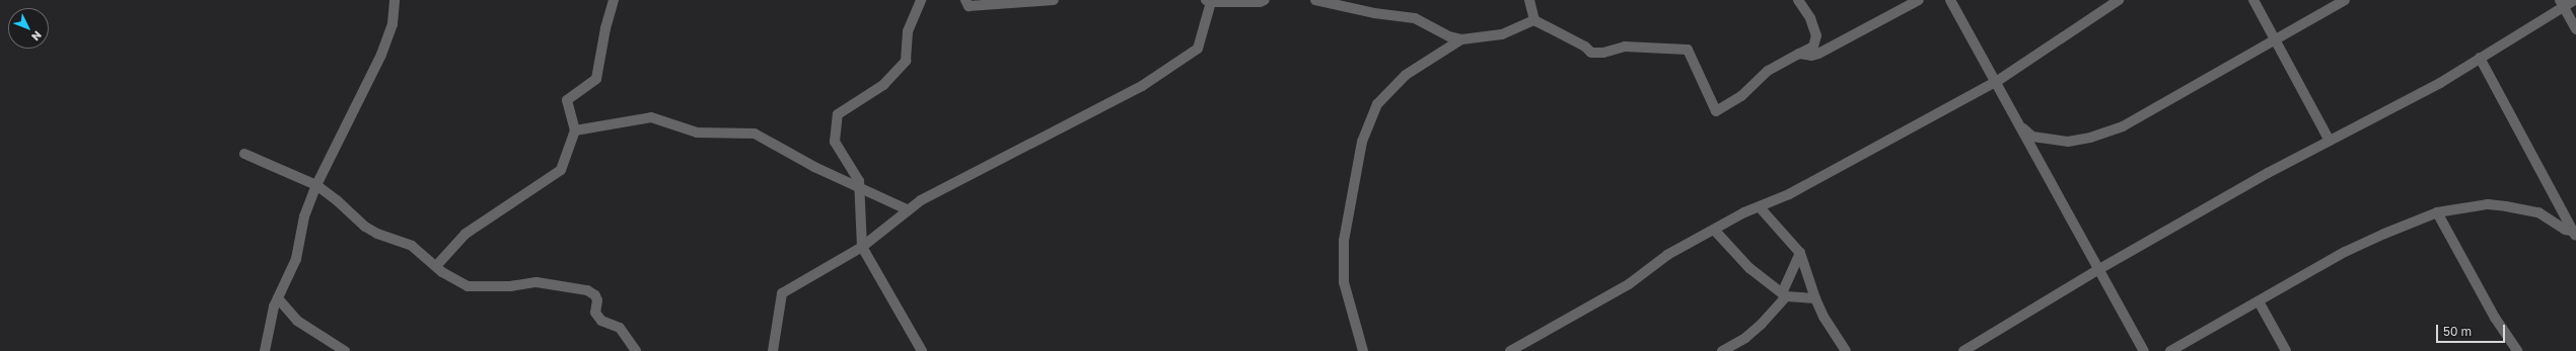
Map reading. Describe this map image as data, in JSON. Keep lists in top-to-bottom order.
{
  "scale_bar": "50 m",
  "north": "bottom right"
}
